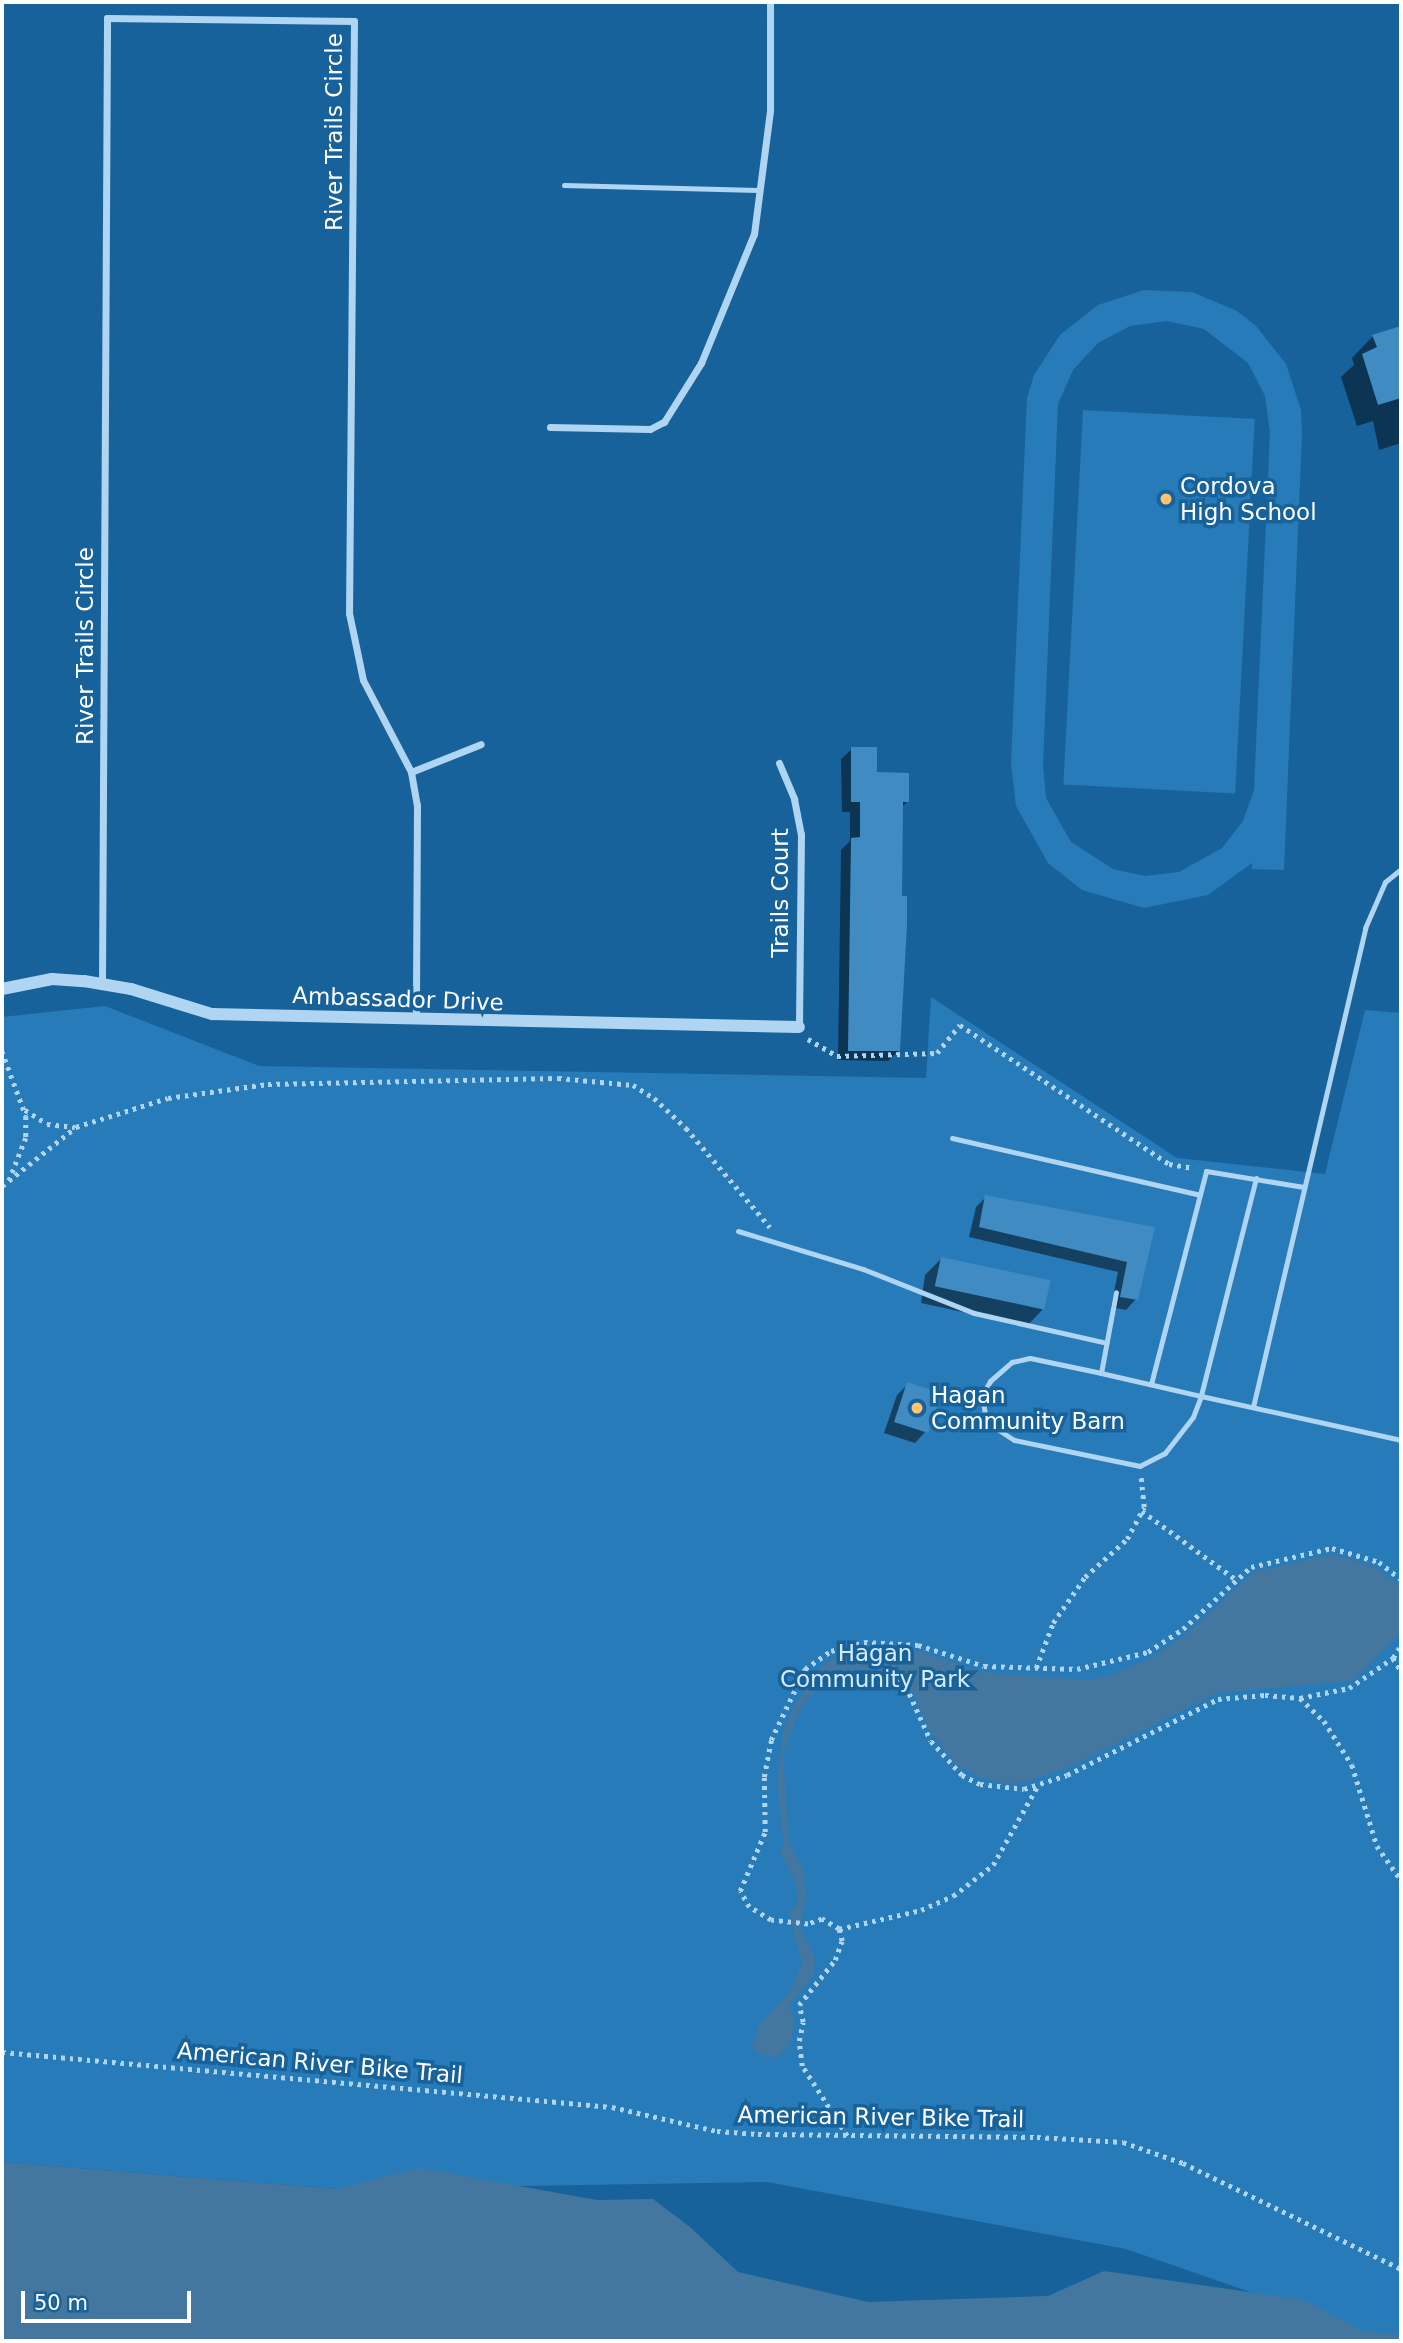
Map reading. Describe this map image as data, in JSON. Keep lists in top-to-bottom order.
{
  "streets": {
    "street": ["River Trails Circle", "Trails Court", "Ambassador Drive"],
    "path": ["American River Bike Trail"]
  },
  "crossings": [
    ["River Trails Circle", "Ambassador Drive"],
    ["Trails Court", "Ambassador Drive"]
  ],
  "parks": ["Hagan Community Park"],
  "places": ["Cordova High School", "Hagan Community Barn"],
  "scale_bar": "50 m"
}
